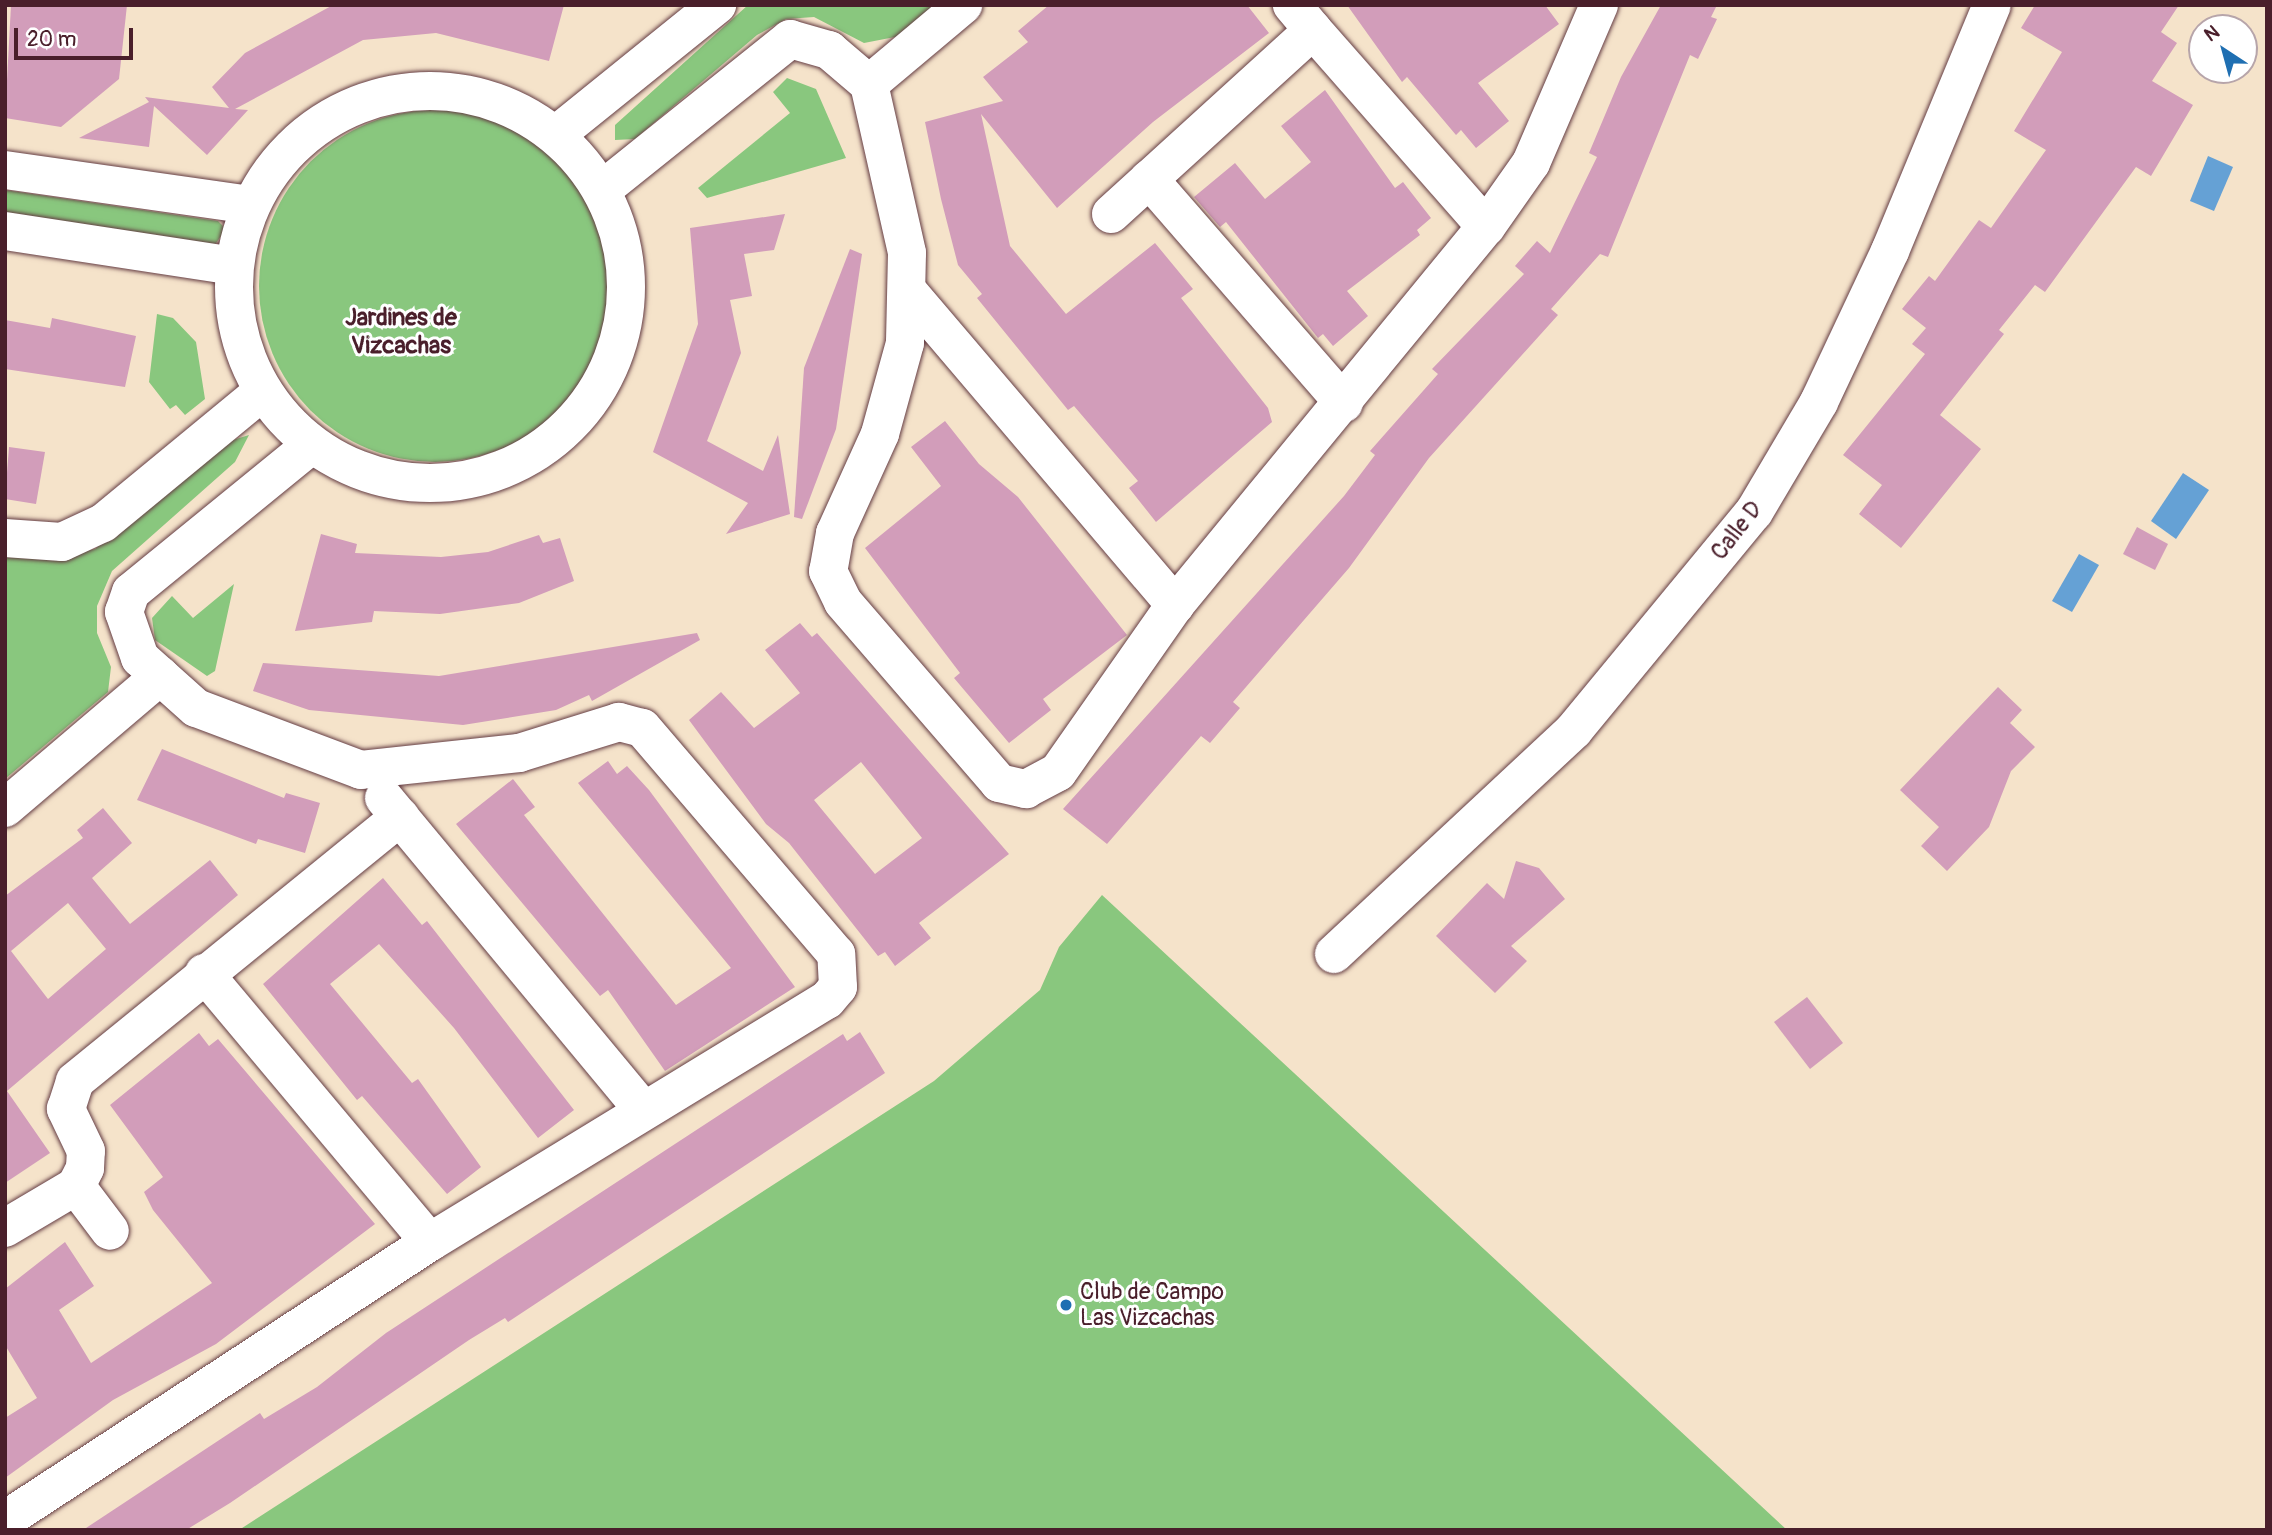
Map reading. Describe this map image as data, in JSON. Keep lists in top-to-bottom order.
{
  "streets": {
    "street": ["Calle D"]
  },
  "districts": ["Jardines de Vizcachas"],
  "places": ["Club de Campo Las Vizcachas"],
  "scale_bar": "20 m",
  "north": "top left"
}
